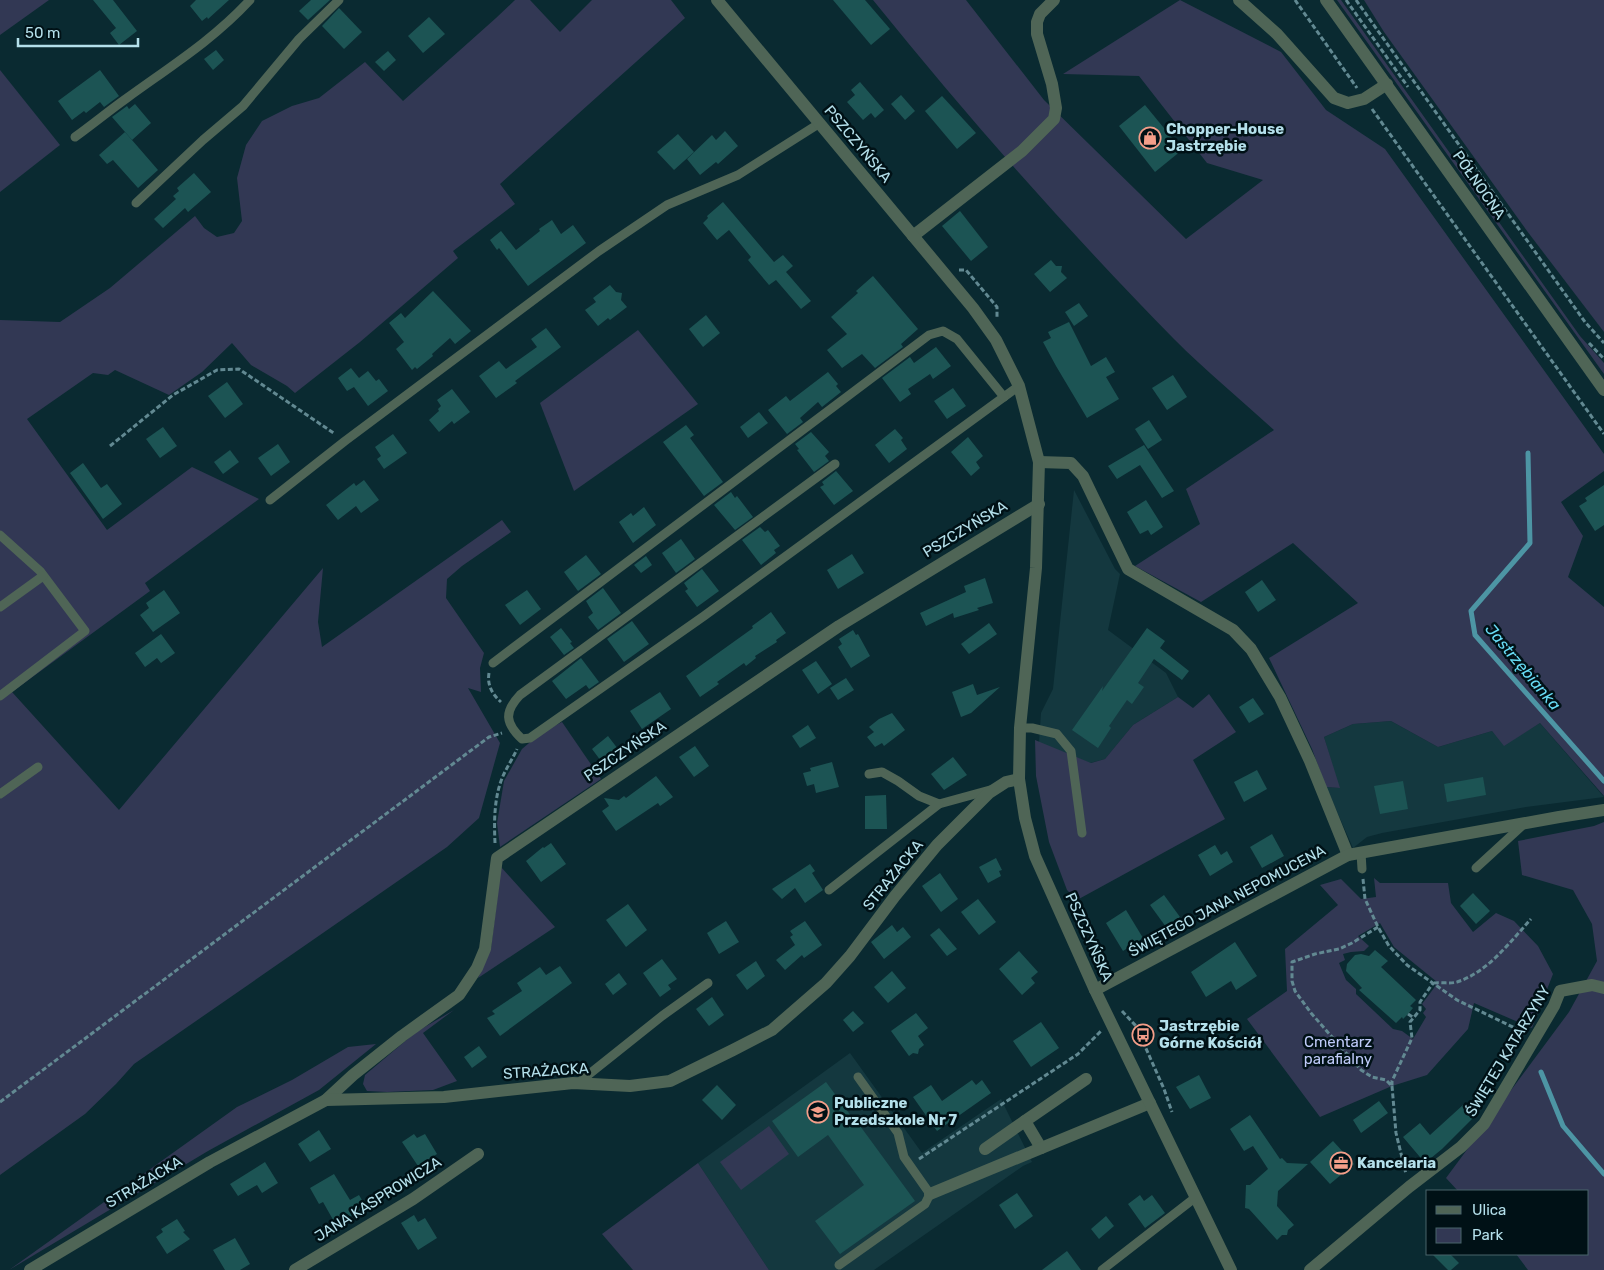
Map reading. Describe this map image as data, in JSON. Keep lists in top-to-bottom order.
{
  "streets": {
    "street": [
      "PSZCZYŃSKA",
      "PÓŁNOCNA",
      "STRAŻACKA",
      "ŚWIĘTEGO JANA NEPOMUCENA",
      "ŚWIĘTEJ KATARZYNY",
      "JANA KASPROWICZA"
    ]
  },
  "crossings": [
    ["PSZCZYŃSKA", "STRAŻACKA"],
    ["PSZCZYŃSKA", "ŚWIĘTEGO JANA NEPOMUCENA"]
  ],
  "water": ["Jastrzębianka"],
  "parks": ["Cmentarz parafialny"],
  "places": {
    "shop": ["Chopper-House Jastrzębie"],
    "bus stop": ["Jastrzębie Górne Kościół"],
    "school or university": ["Publiczne Przedszkole Nr 7"],
    "office": ["Kancelaria"]
  },
  "legend": ["Ulica", "Park"],
  "scale_bar": "50 m"
}
